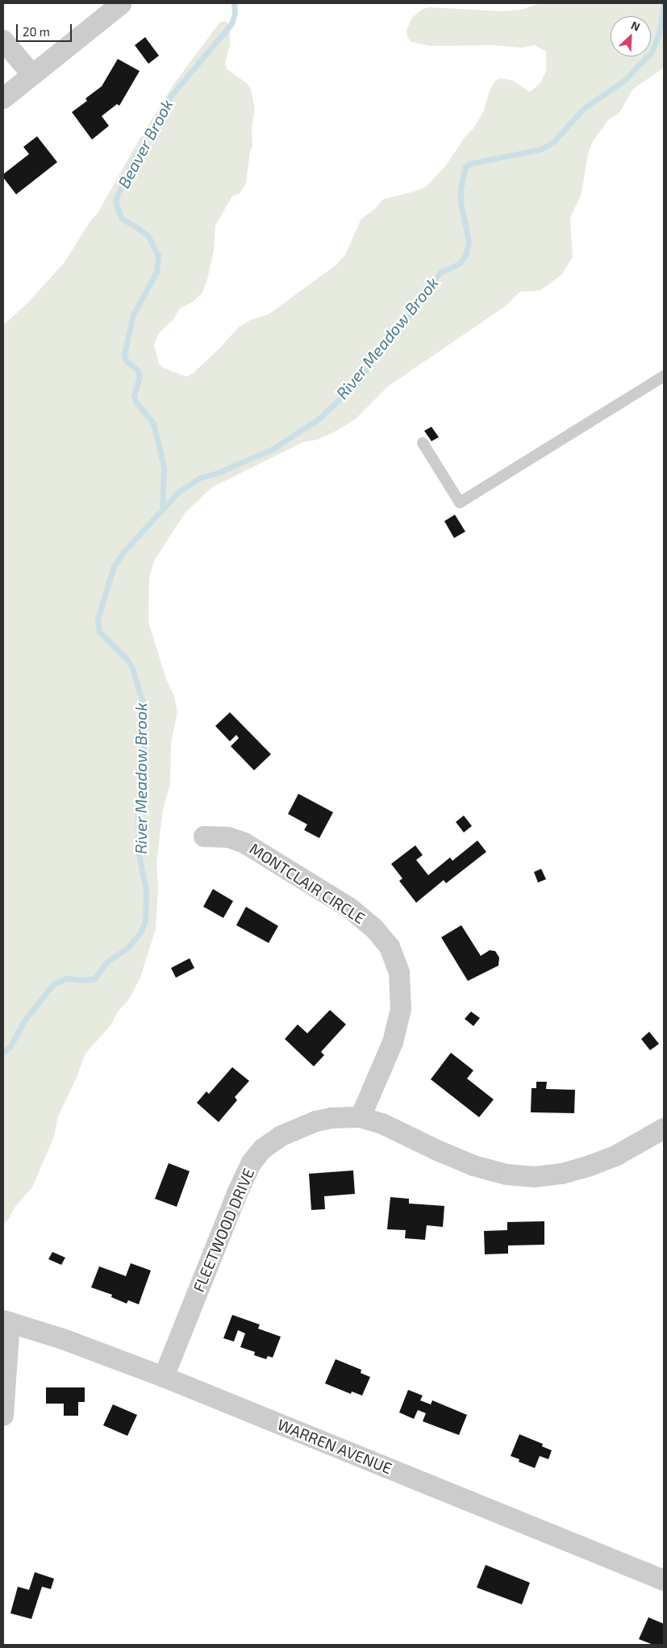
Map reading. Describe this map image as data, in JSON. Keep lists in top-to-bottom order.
{
  "streets": {
    "street": ["MONTCLAIR CIRCLE", "FLEETWOOD DRIVE", "WARREN AVENUE"]
  },
  "crossings": [
    ["MONTCLAIR CIRCLE", "FLEETWOOD DRIVE"],
    ["FLEETWOOD DRIVE", "WARREN AVENUE"]
  ],
  "water": ["Beaver Brook", "River Meadow Brook"],
  "scale_bar": "20 m",
  "north": "top right"
}
